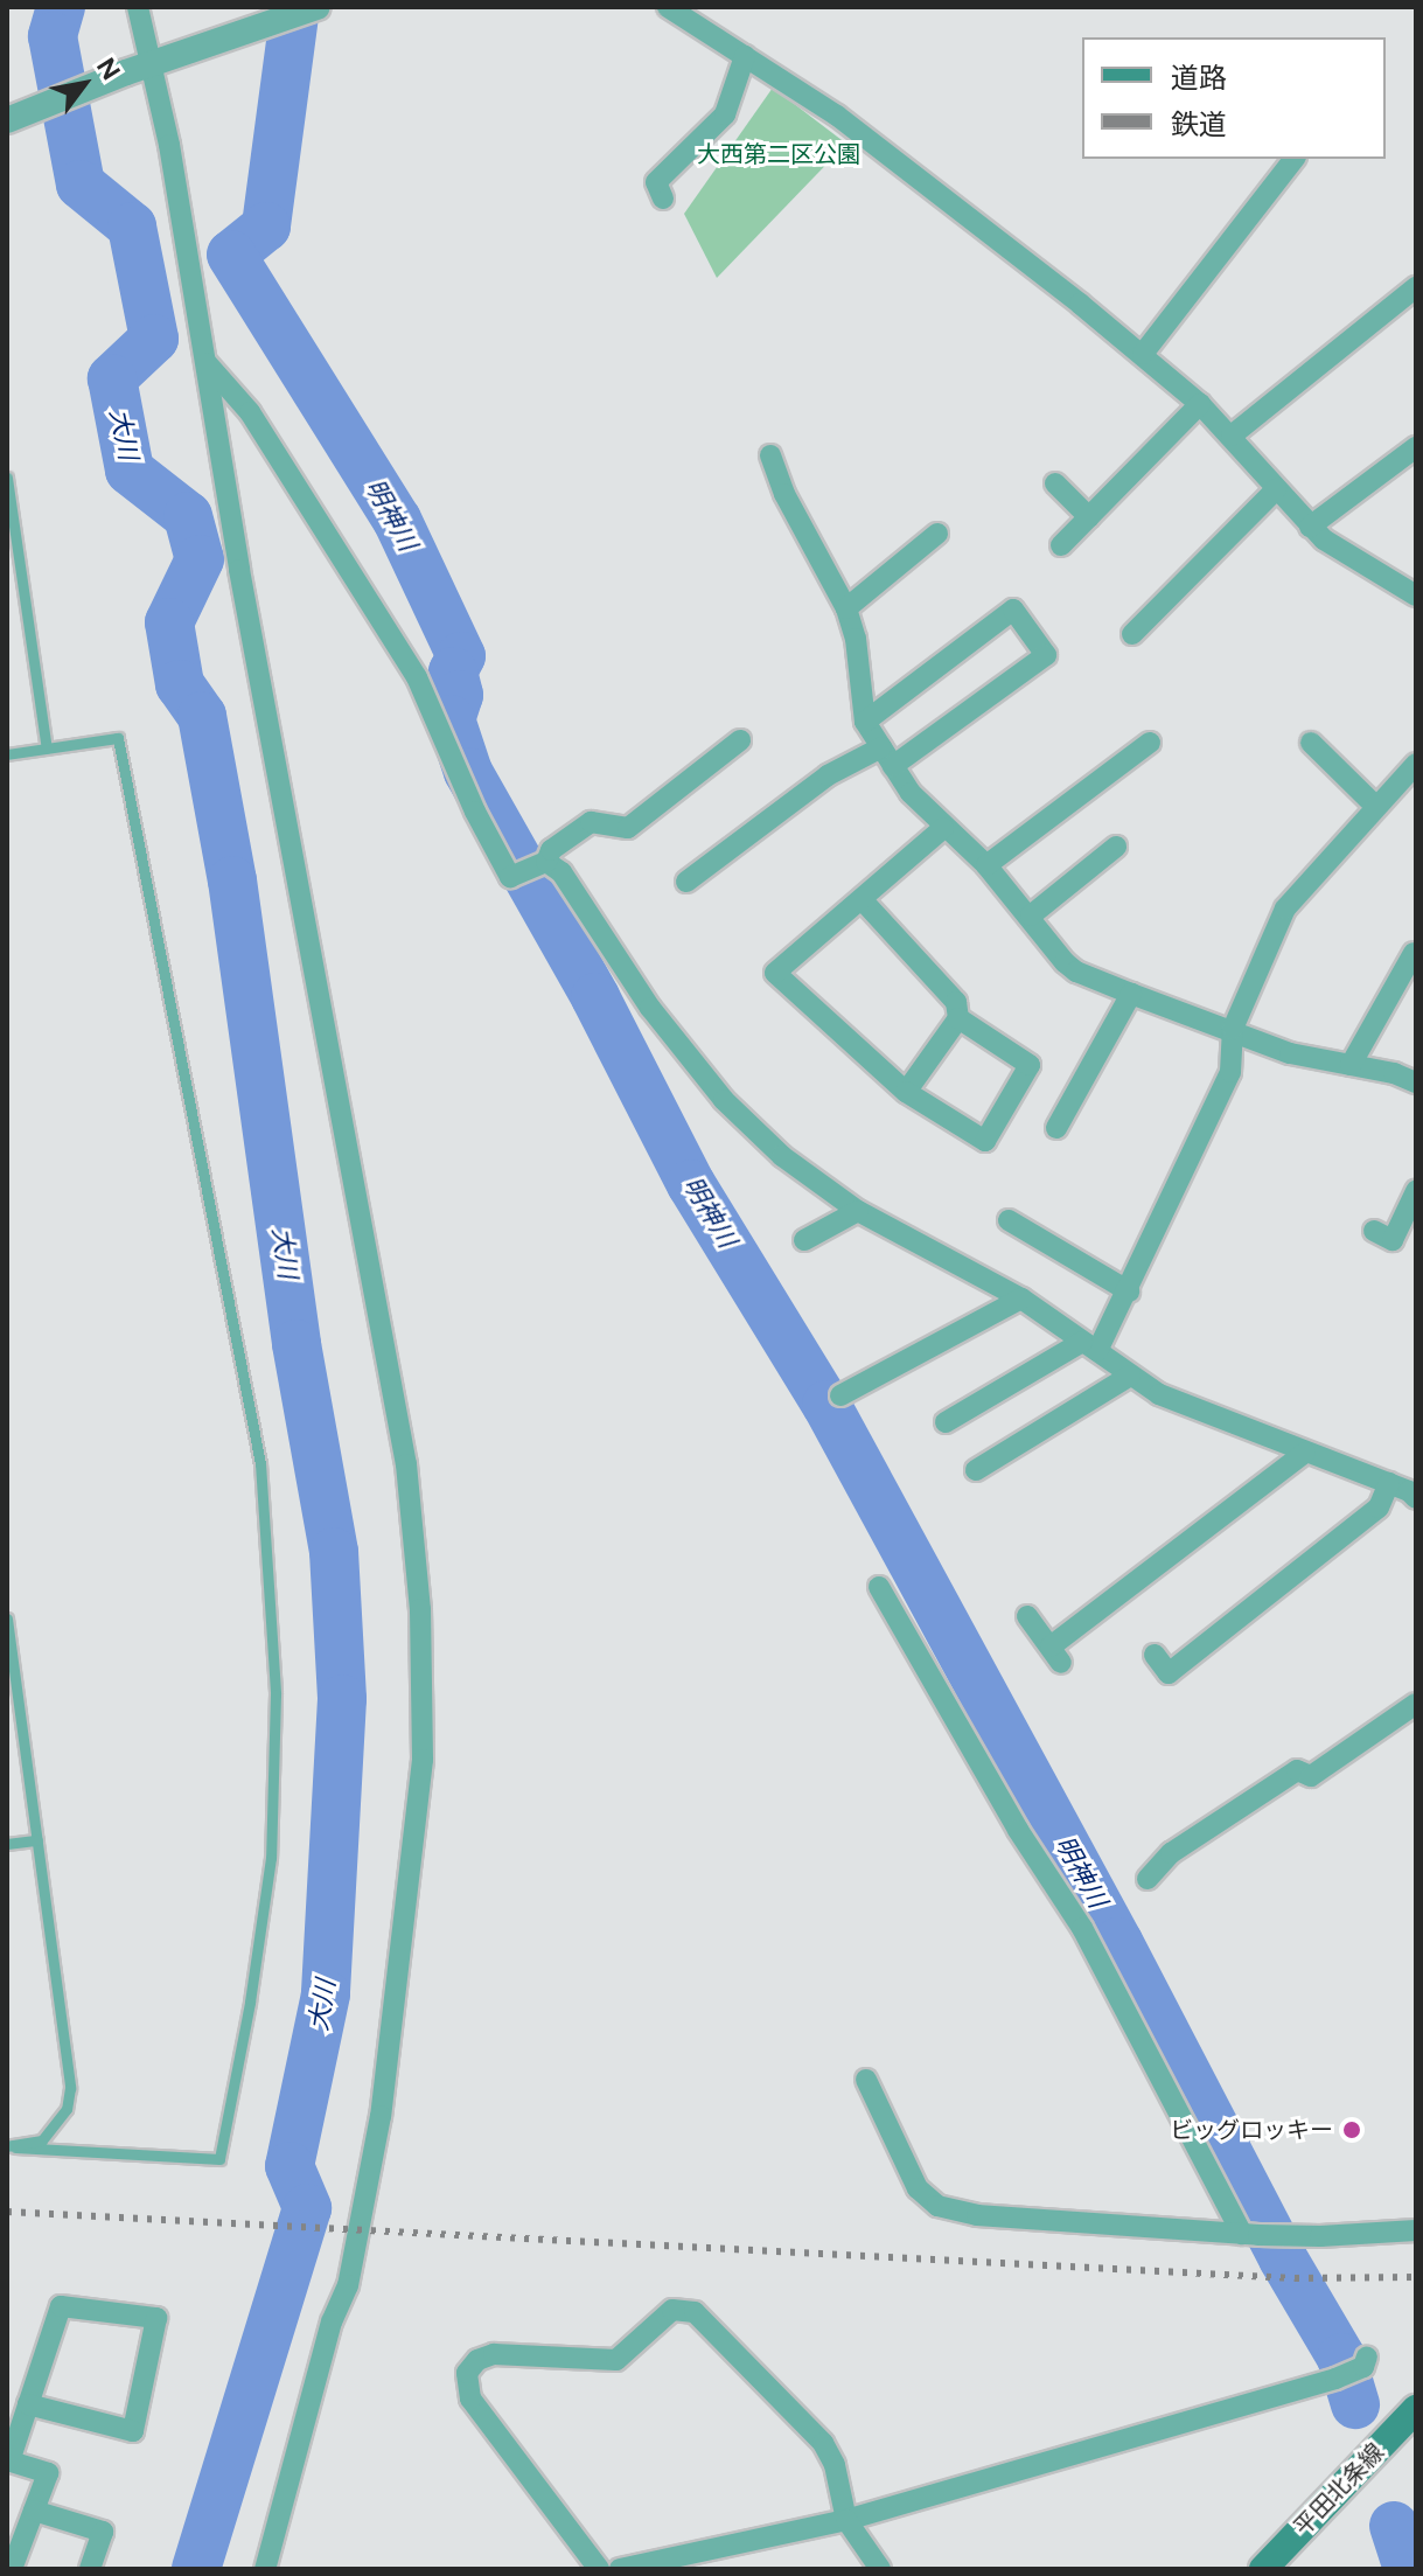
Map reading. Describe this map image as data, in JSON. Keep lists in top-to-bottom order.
{
  "streets": {
    "main road": ["平田北条線"]
  },
  "water": ["大川", "明神川"],
  "parks": ["大西第二区公園"],
  "places": ["ビッグロッキー"],
  "legend": ["道路", "鉄道"],
  "north": "top right"
}
